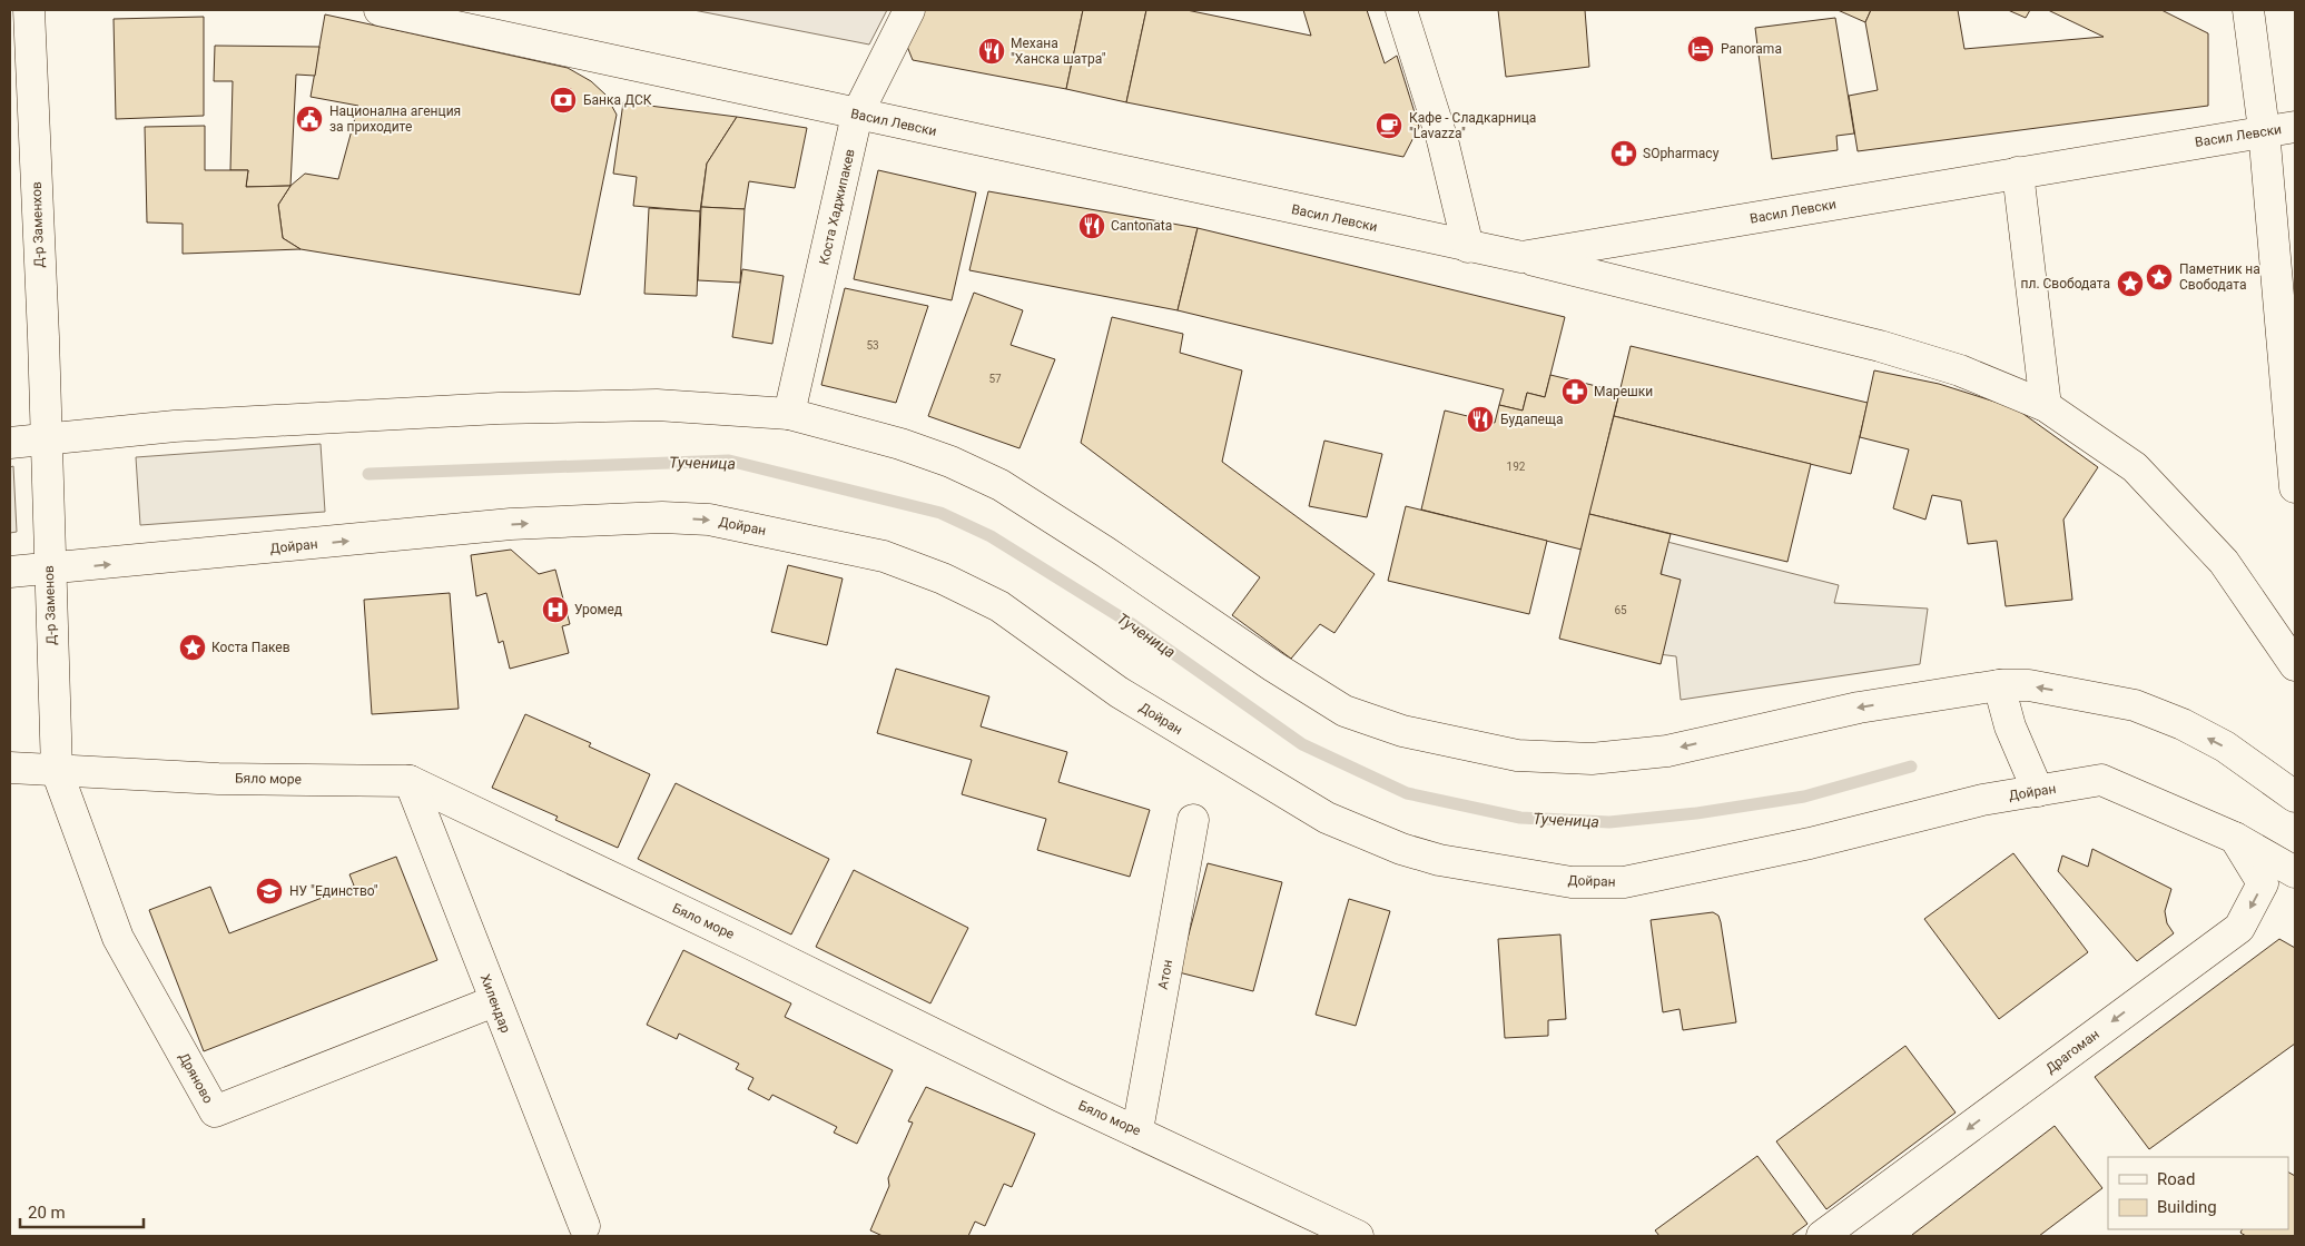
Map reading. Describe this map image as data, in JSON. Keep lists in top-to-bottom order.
{
  "streets": {
    "street": [
      "Васил Левски",
      "Коста Хаджипакев",
      "Д-р Заменхов",
      "Дойран",
      "Д-р Заменов",
      "Бяло море",
      "Атон",
      "Хилендар",
      "Драгоман",
      "Дряново"
    ]
  },
  "crossings": [
    ["Васил Левски", "Коста Хаджипакев"],
    ["Д-р Заменхов", "Д-р Заменов"],
    ["Дойран", "Д-р Заменов"],
    ["Дойран", "Драгоман"],
    ["Д-р Заменов", "Бяло море"],
    ["Д-р Заменов", "Дряново"],
    ["Бяло море", "Атон"],
    ["Бяло море", "Хилендар"],
    ["Бяло море", "Дряново"],
    ["Хилендар", "Дряново"]
  ],
  "one_way": ["Драгоман"],
  "water": ["Тученица"],
  "places": {
    "hotel": ["Panorama"],
    "restaurant": ["Механа \"Ханска шатра\"", "Cantonata", "Будапеща"],
    "bank": ["Банка ДСК"],
    "public building": ["Национална агенция за приходите"],
    "cafe": ["Кафе - Сладкарница \"Lavazza\""],
    "pharmacy": ["SOpharmacy", "Марешки"],
    "place": ["Паметник на Свободата", "пл. Свободата", "Коста Пакев"],
    "hospital": ["Уромед"],
    "school or university": ["НУ \"Единство\""]
  },
  "house_numbers": [
    "53",
    "57",
    "192",
    "65"
  ],
  "legend": ["Road", "Building"],
  "scale_bar": "20 m"
}
